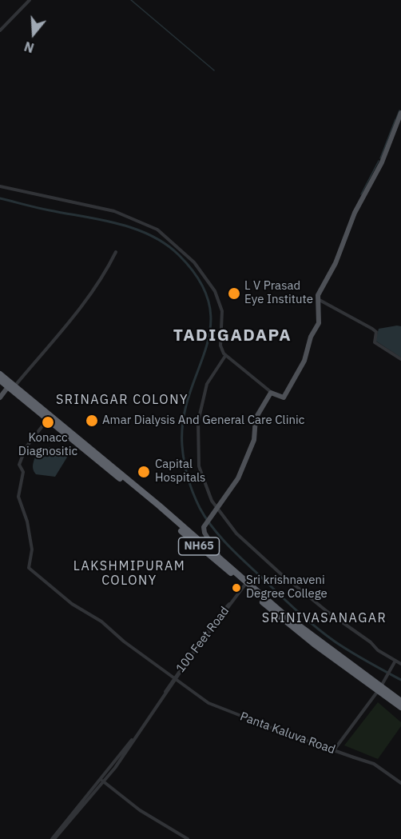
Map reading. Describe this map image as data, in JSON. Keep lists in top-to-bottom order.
{
  "streets": {
    "highway": ["NH65"],
    "street": ["100 Feet Road", "Panta Kaluva Road"]
  },
  "crossings": [
    ["NH65", "100 Feet Road"],
    ["NH65", "Panta Kaluva Road"],
    ["100 Feet Road", "Panta Kaluva Road"]
  ],
  "districts": [
    "TADIGADAPA",
    "SRINAGAR COLONY",
    "LAKSHMIPURAM COLONY",
    "SRINIVASANAGAR"
  ],
  "places": [
    "L V Prasad Eye Institute",
    "Amar Dialysis And General Care Clinic",
    "Konacc Diagnositic",
    "Capital Hospitals",
    "Sri krishnaveni Degree College"
  ],
  "north": "bottom"
}
